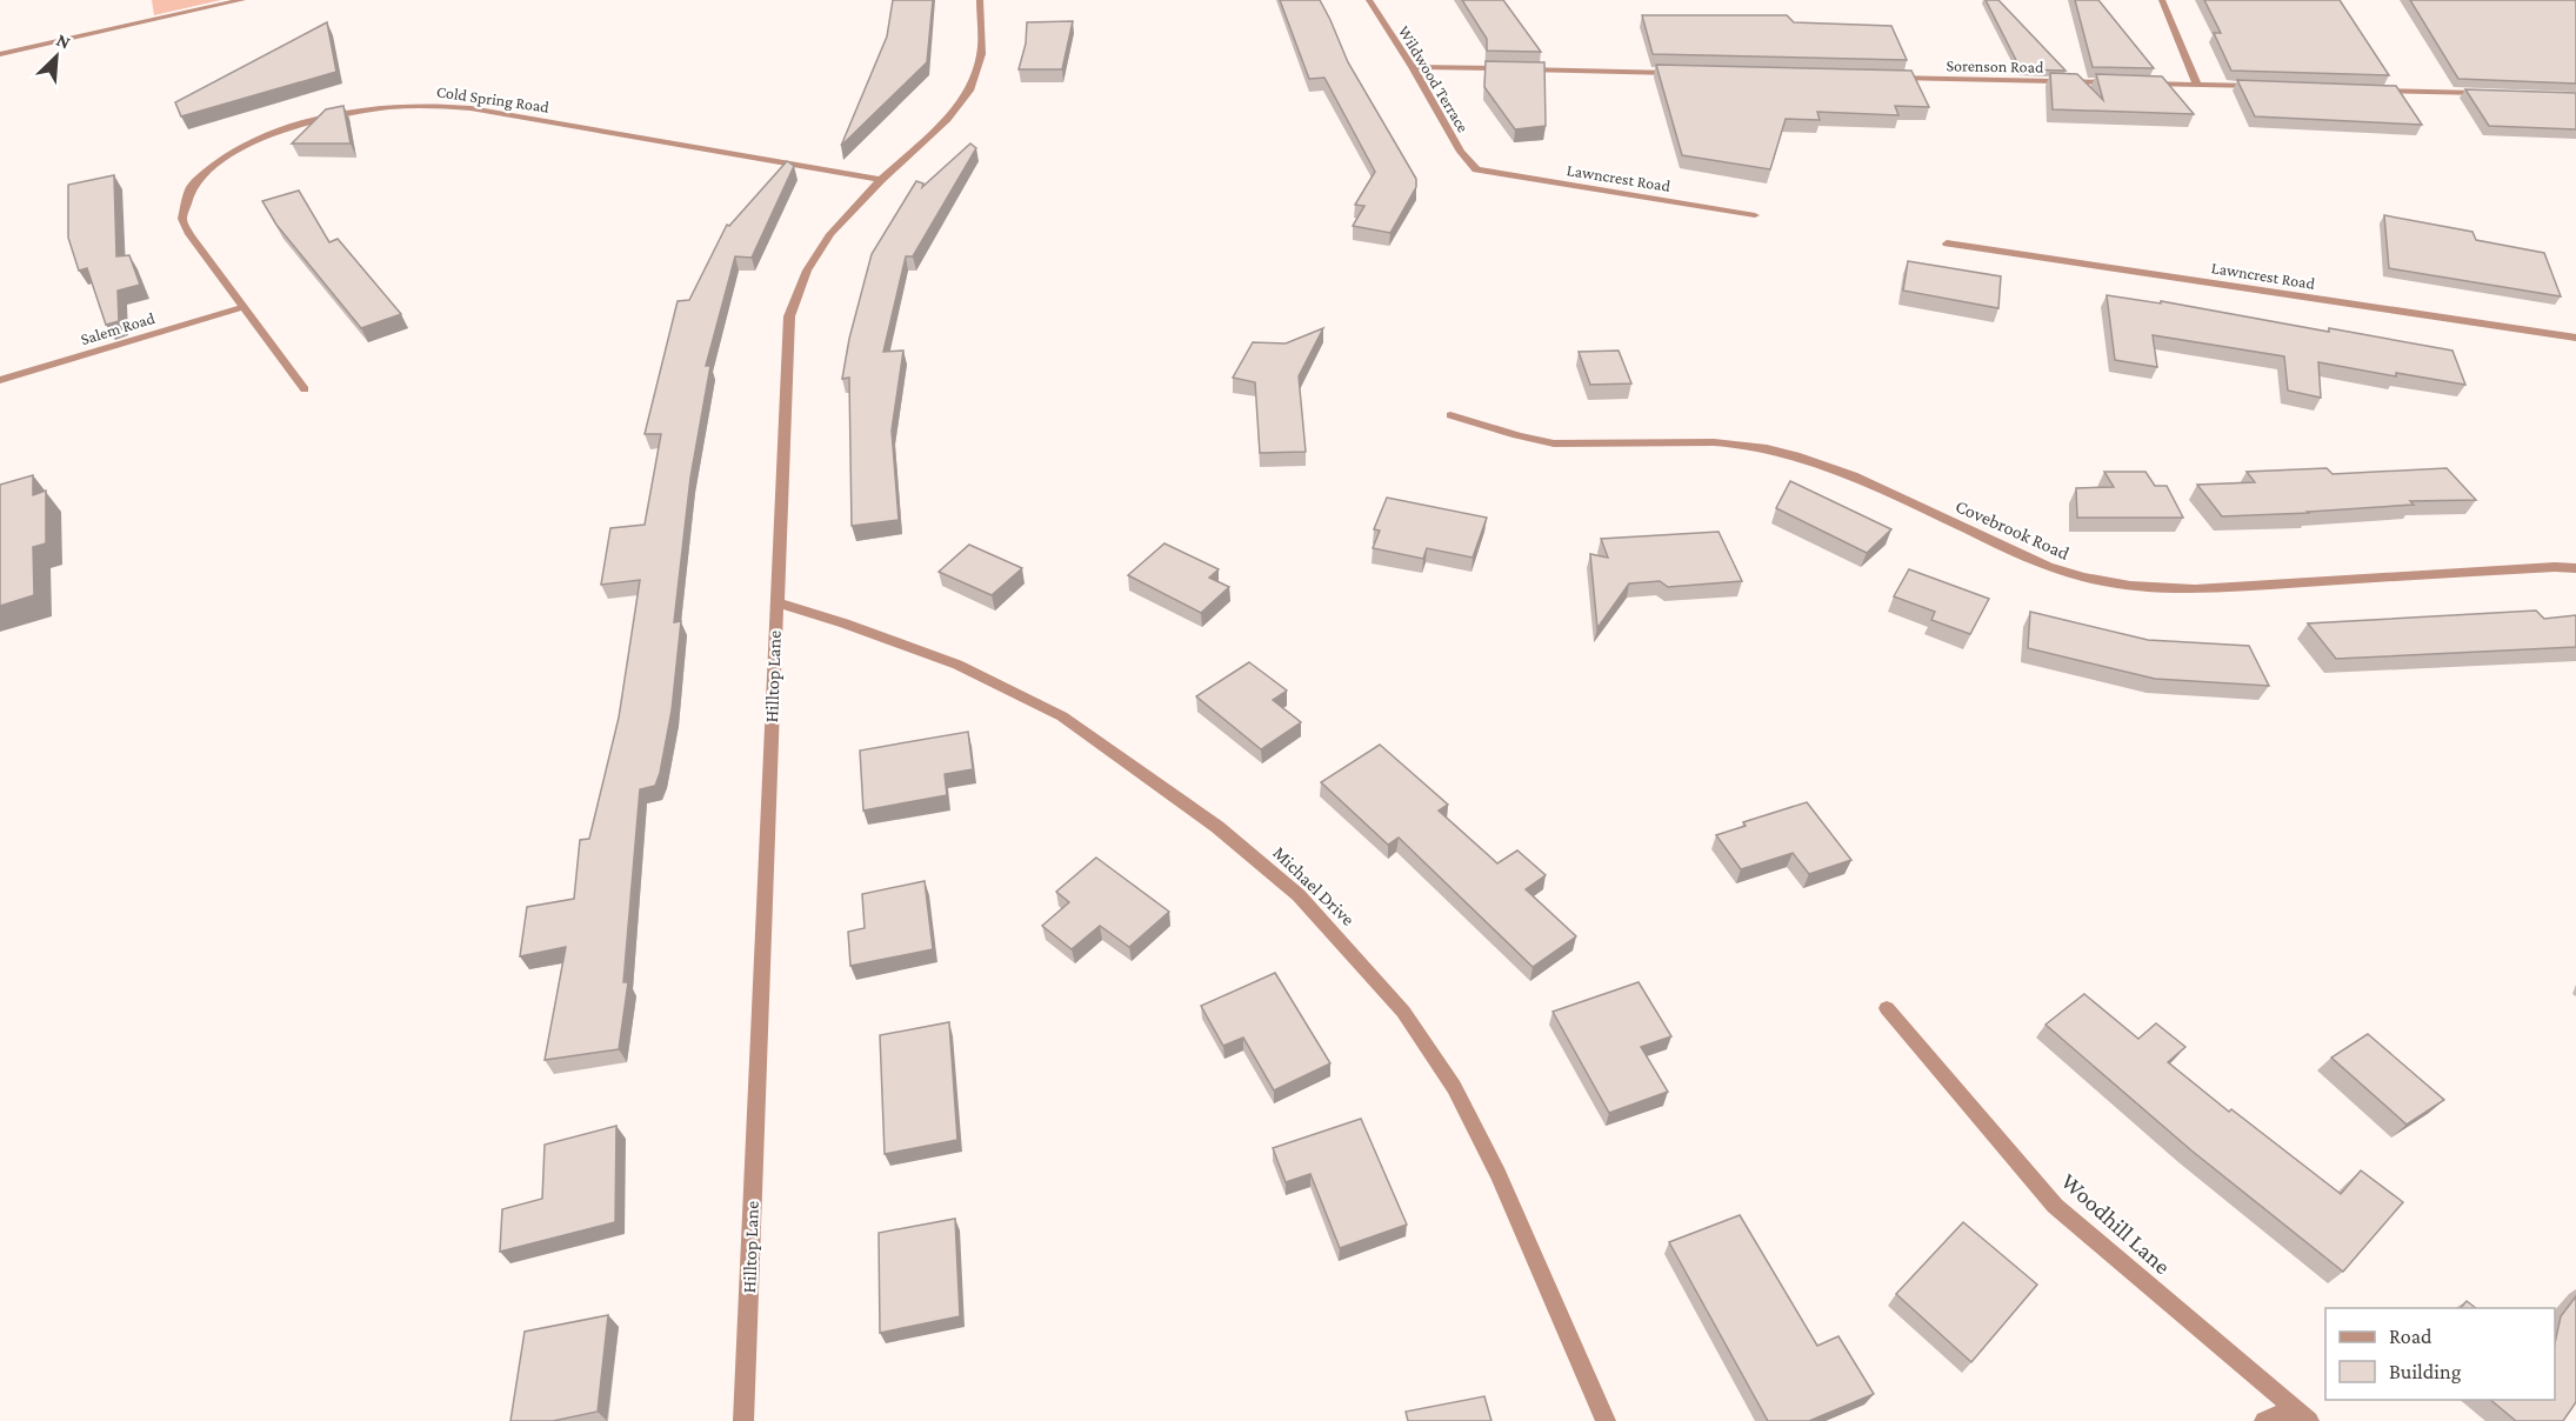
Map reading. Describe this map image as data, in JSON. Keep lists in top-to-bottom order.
{
  "streets": {
    "street": [
      "Sorenson Road",
      "Wildwood Terrace",
      "Cold Spring Road",
      "Lawncrest Road",
      "Salem Road",
      "Covebrook Road",
      "Hilltop Lane",
      "Michael Drive",
      "Woodhill Lane"
    ]
  },
  "crossings": [
    ["Wildwood Terrace", "Lawncrest Road"],
    ["Cold Spring Road", "Salem Road"],
    ["Cold Spring Road", "Hilltop Lane"],
    ["Hilltop Lane", "Michael Drive"]
  ],
  "legend": ["Road", "Building"],
  "north": "top right"
}
